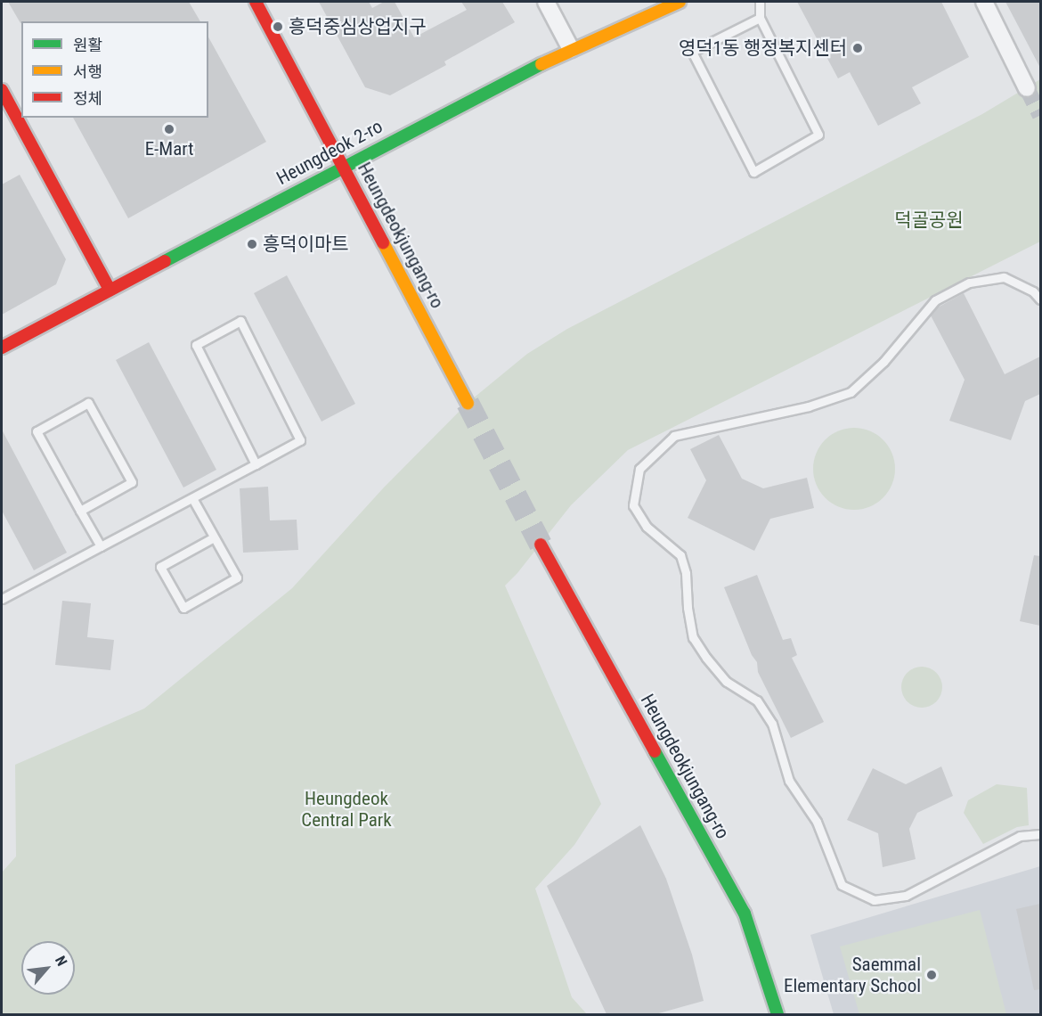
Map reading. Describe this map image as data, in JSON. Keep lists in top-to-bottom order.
{
  "streets": {
    "street": ["Heungdeok 2-ro", "Heungdeokjungang-ro"]
  },
  "crossings": [
    ["Heungdeok 2-ro", "Heungdeokjungang-ro"]
  ],
  "parks": ["덕골공원", "Heungdeok Central Park"],
  "places": [
    "흥덕중심상업지구",
    "영덕1동 행정복지센터",
    "E-Mart",
    "흥덕이마트",
    "Saemmal Elementary School"
  ],
  "legend": ["원활", "서행", "정체"],
  "north": "top right"
}
